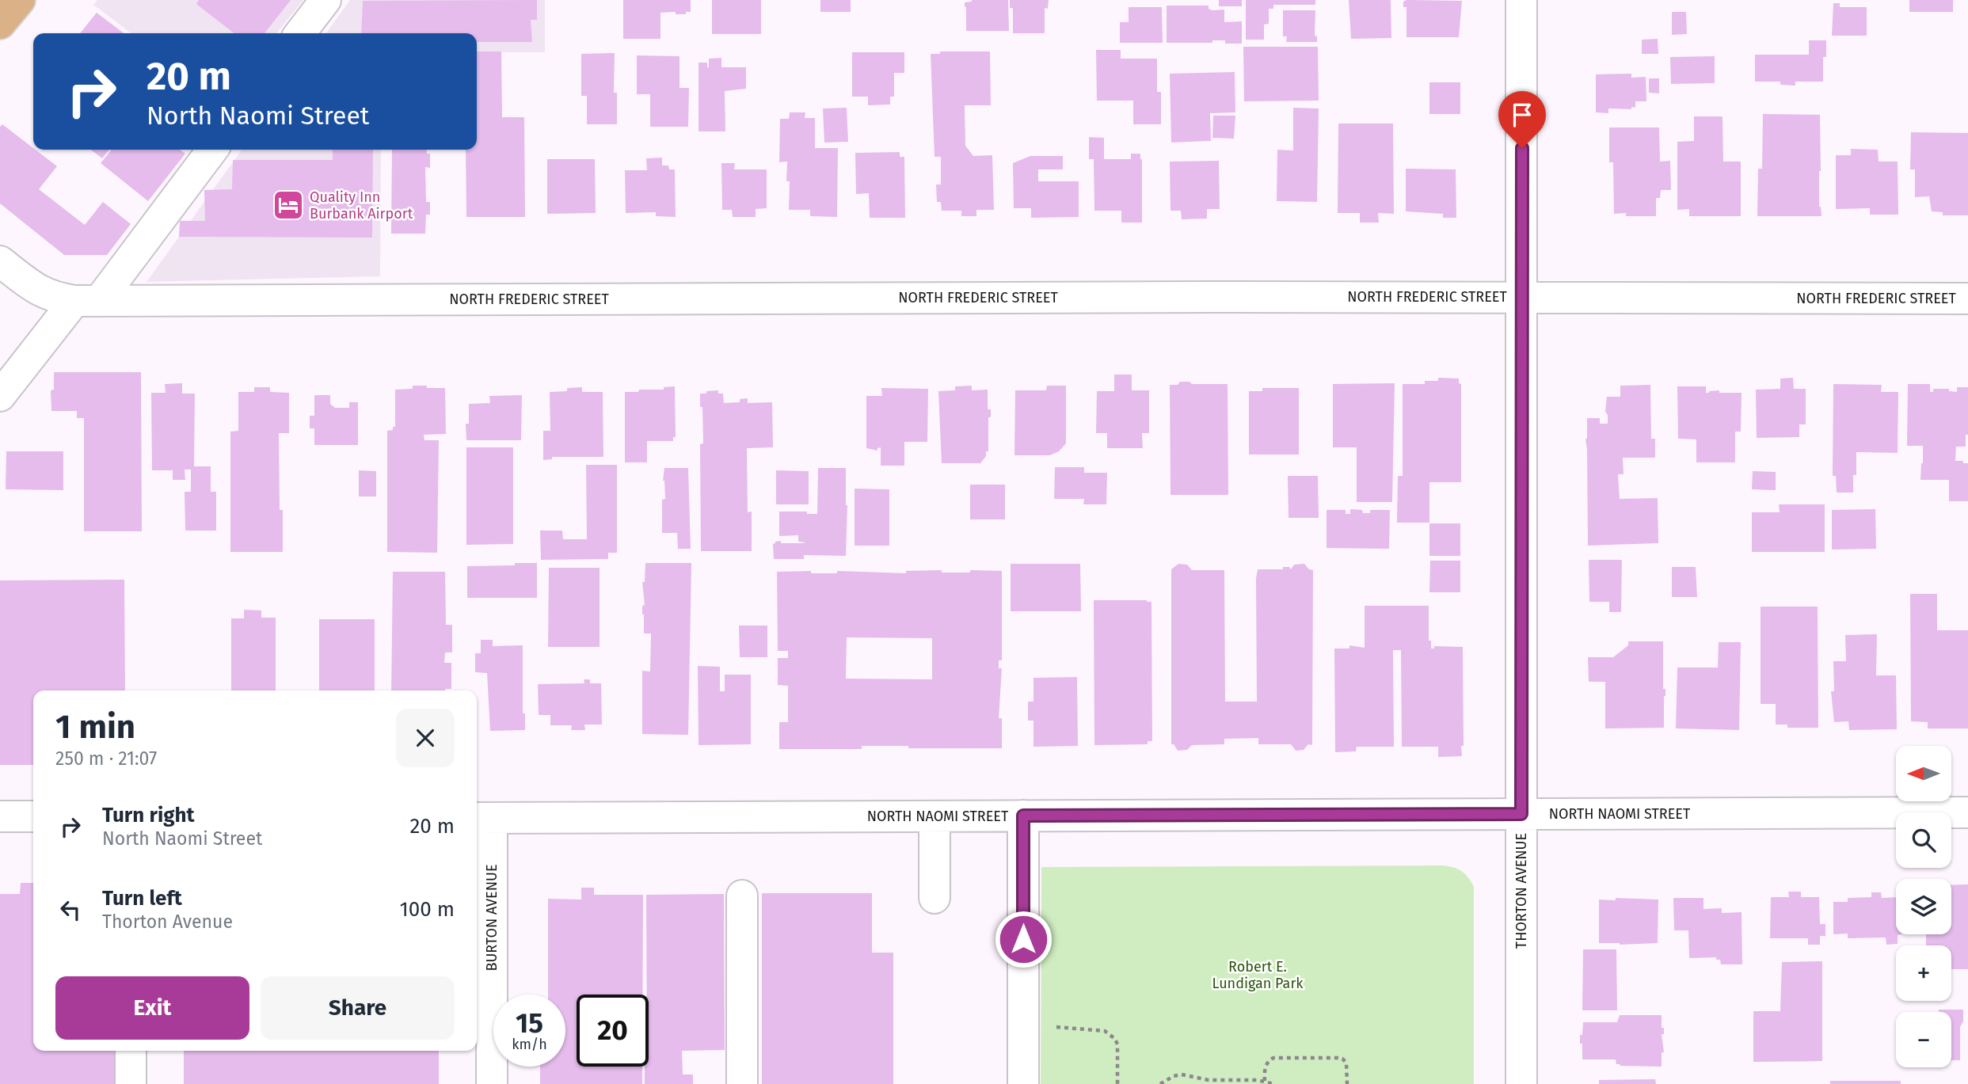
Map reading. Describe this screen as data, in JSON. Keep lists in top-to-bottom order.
{
  "streets": {
    "street": [
      "NORTH FREDERIC STREET",
      "NORTH NAOMI STREET",
      "THORTON AVENUE",
      "BURTON AVENUE"
    ]
  },
  "crossings": [
    ["NORTH FREDERIC STREET", "THORTON AVENUE"],
    ["NORTH NAOMI STREET", "THORTON AVENUE"],
    ["NORTH NAOMI STREET", "BURTON AVENUE"]
  ],
  "parks": ["Robert E. Lundigan Park"],
  "places": {
    "hotel": ["Quality Inn Burbank Airport"]
  },
  "north": "left",
  "page": {
    "turn": ["20 m", "North Naomi Street"],
    "heading": ["1 min", "250 m · 21:07"],
    "map_buttons": ["+", "−"],
    "list": [
      {
        "name": "Turn right",
        "note": "North Naomi Street",
        "value": "20 m"
      },
      {
        "name": "Turn left",
        "note": "Thorton Avenue",
        "value": "100 m"
      }
    ],
    "buttons": ["Exit", "Share"],
    "speed": "15 km/h",
    "limit": "20"
  }
}
